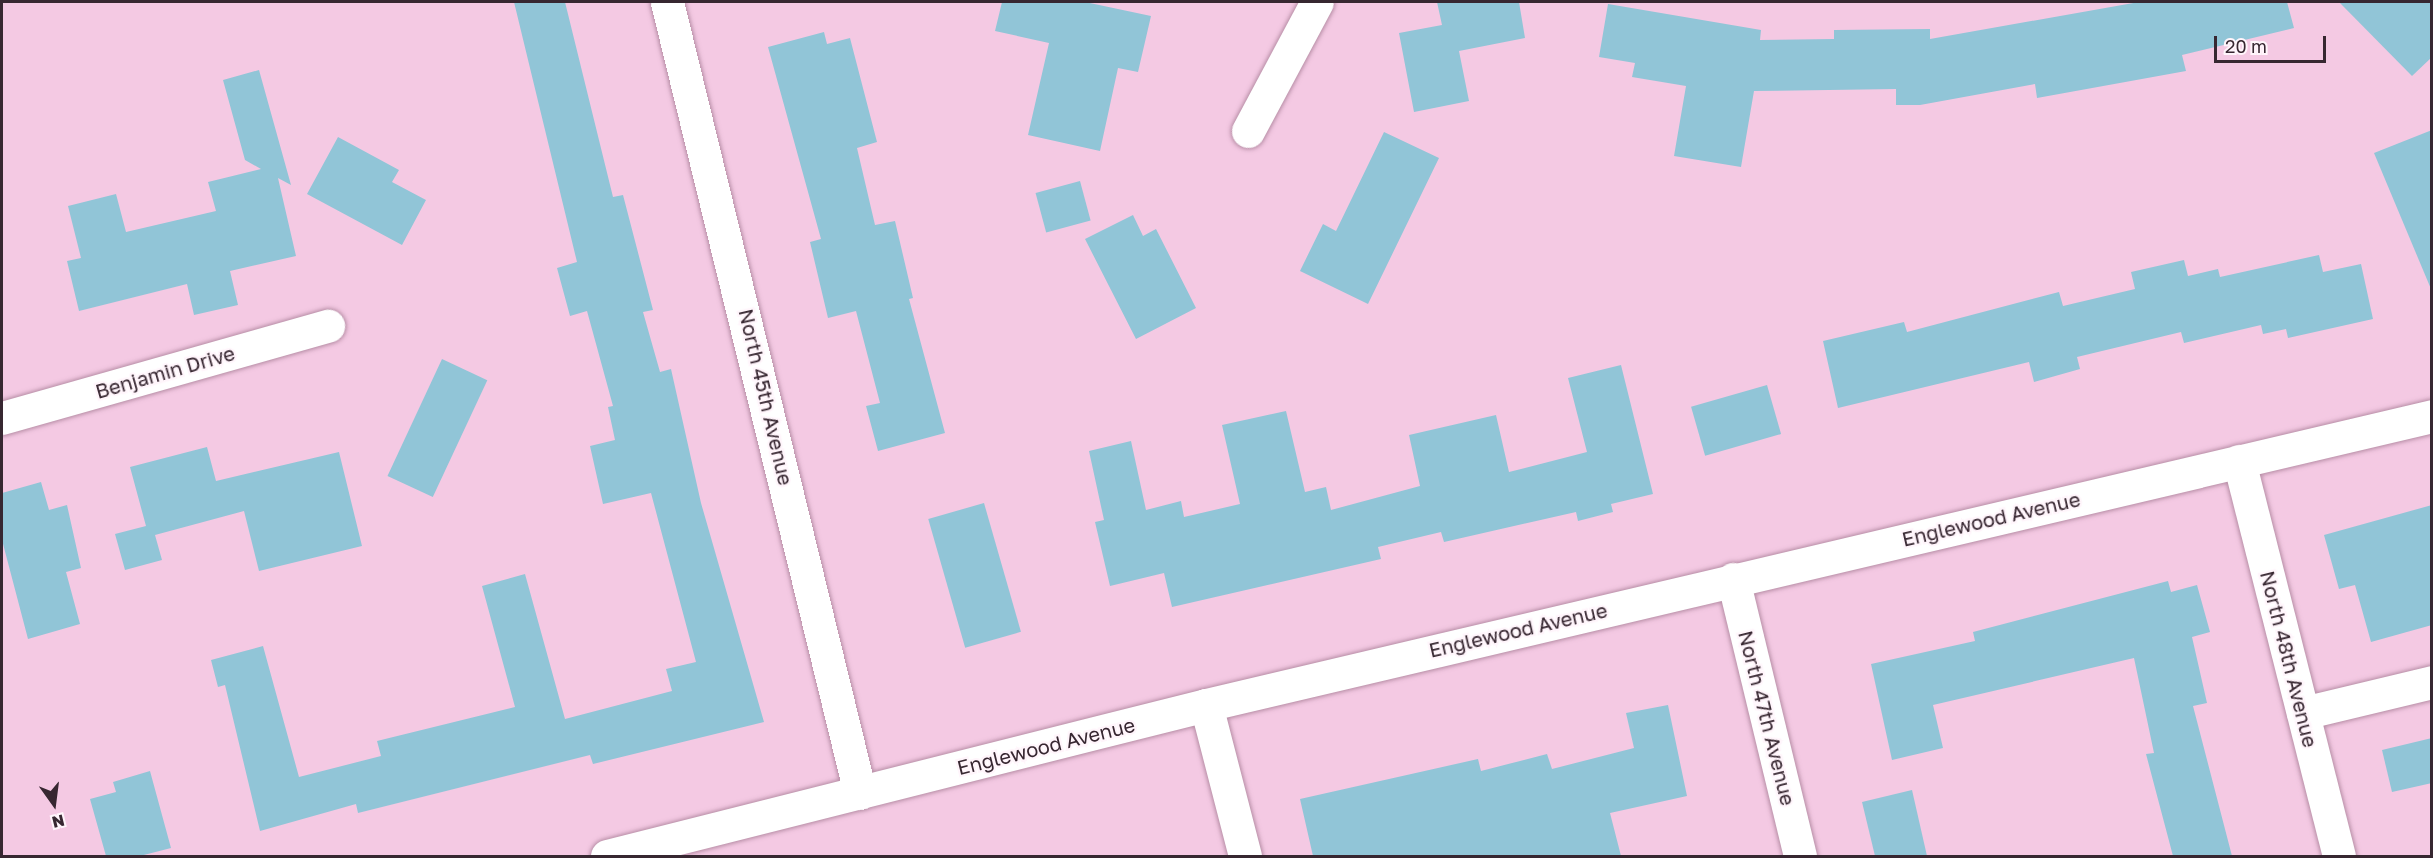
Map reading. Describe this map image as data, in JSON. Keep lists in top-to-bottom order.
{
  "streets": {
    "street": [
      "Benjamin Drive",
      "North 45th Avenue",
      "Englewood Avenue",
      "North 48th Avenue",
      "North 47th Avenue"
    ]
  },
  "crossings": [
    ["North 45th Avenue", "Englewood Avenue"],
    ["Englewood Avenue", "North 48th Avenue"],
    ["Englewood Avenue", "North 47th Avenue"]
  ],
  "scale_bar": "20 m",
  "north": "bottom"
}
